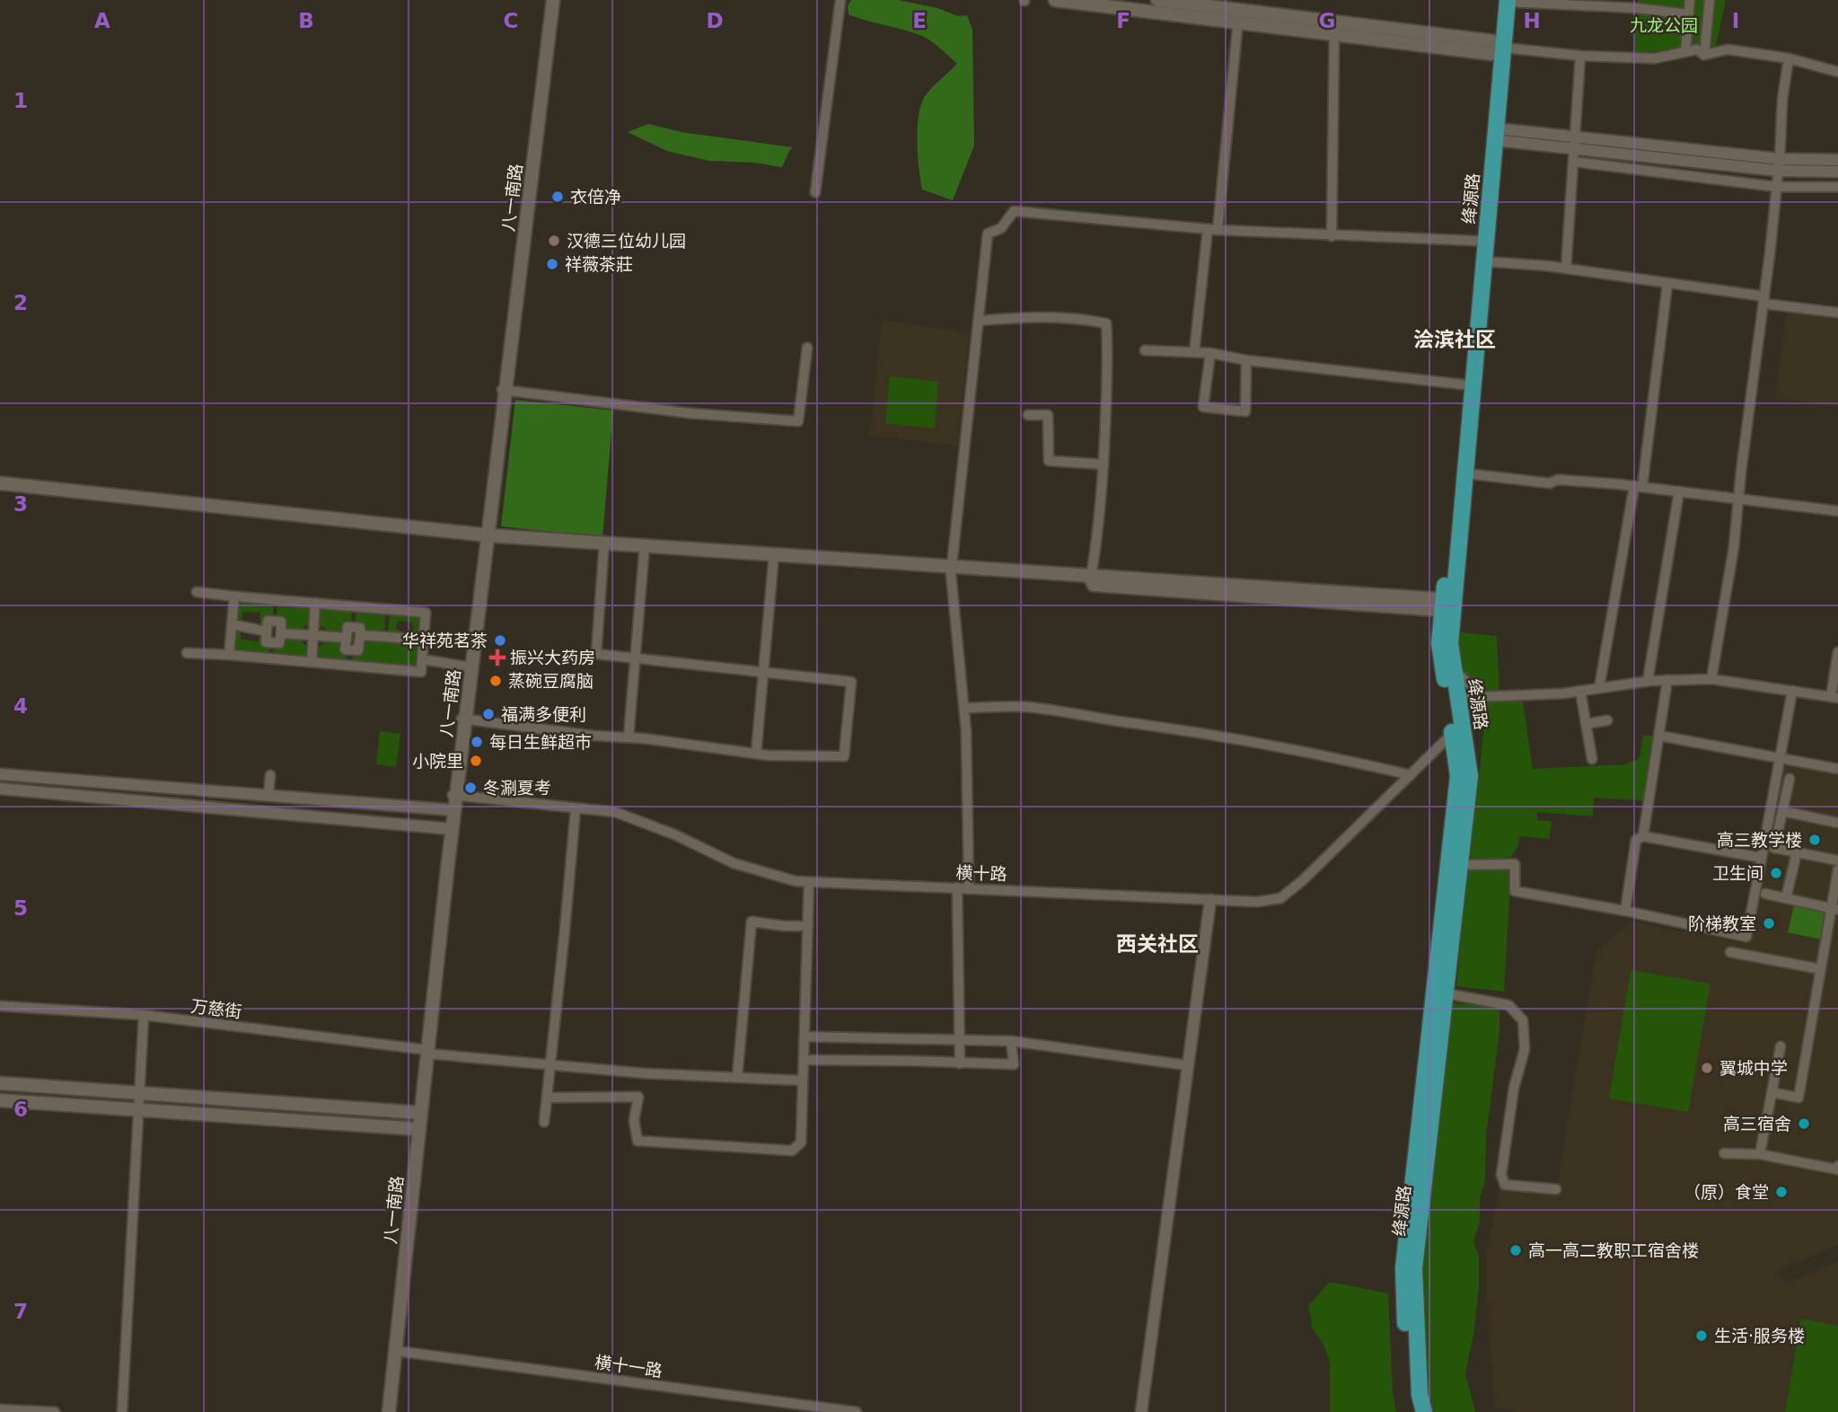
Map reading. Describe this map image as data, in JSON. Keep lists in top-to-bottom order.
{
  "streets": {
    "highway": ["绛源路"],
    "main road": ["八一南路"],
    "street": ["横十路", "万慈街", "横十一路"]
  },
  "crossings": [
    ["八一南路", "横十路"],
    ["八一南路", "万慈街"],
    ["八一南路", "横十一路"],
    ["绛源路", "横十路"]
  ],
  "districts": ["浍滨社区", "西关社区"],
  "parks": ["九龙公园"],
  "places": {
    "other": [
      "衣倍净",
      "汉德三位幼儿园",
      "祥薇茶莊",
      "华祥苑茗茶",
      "蒸碗豆腐脑",
      "福满多便利",
      "每日生鲜超市",
      "小院里",
      "冬涮夏考",
      "高三教学楼",
      "卫生间",
      "阶梯教室",
      "翼城中学",
      "高三宿舍",
      "（原）食堂",
      "高一高二教职工宿舍楼",
      "生活·服务楼"
    ],
    "health": ["振兴大药房"]
  },
  "grid": {
    "columns": [
      "A",
      "B",
      "C",
      "D",
      "E",
      "F",
      "G",
      "H",
      "I"
    ],
    "rows": [
      "1",
      "2",
      "3",
      "4",
      "5",
      "6",
      "7"
    ]
  }
}
